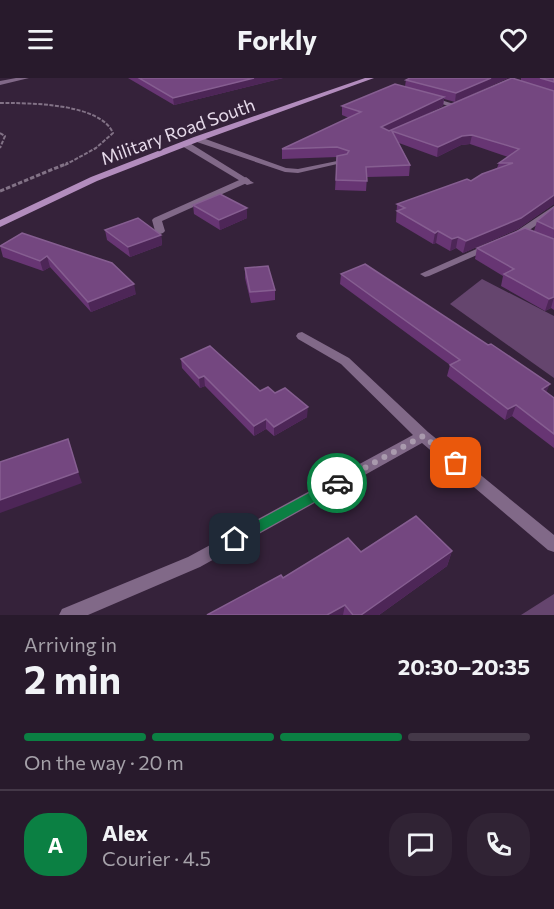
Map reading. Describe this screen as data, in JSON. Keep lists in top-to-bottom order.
{
  "streets": {
    "main road": ["Military Road South"]
  },
  "page": {
    "header": "Forkly",
    "heading": ["2 min", "Arriving in", "20:30–20:35"],
    "panel": ["Alex", "Courier · 4.5"],
    "bar": "On the way · 20 m",
    "round": "A"
  }
}
